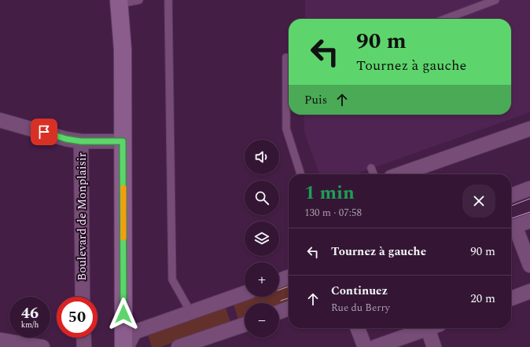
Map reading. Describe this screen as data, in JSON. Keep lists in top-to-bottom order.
{
  "streets": {
    "street": ["Boulevard de Monplaisir"]
  },
  "page": {
    "turn": ["90 m", "Tournez à gauche"],
    "then": "Puis",
    "map_buttons": ["+", "−"],
    "heading": ["1 min", "130 m · 07:58"],
    "list": [
      {
        "name": "Tournez à gauche",
        "value": "90 m"
      },
      {
        "name": "Continuez",
        "note": "Rue du Berry",
        "value": "20 m"
      }
    ],
    "speed": "46 km/h",
    "limit": "50"
  }
}
